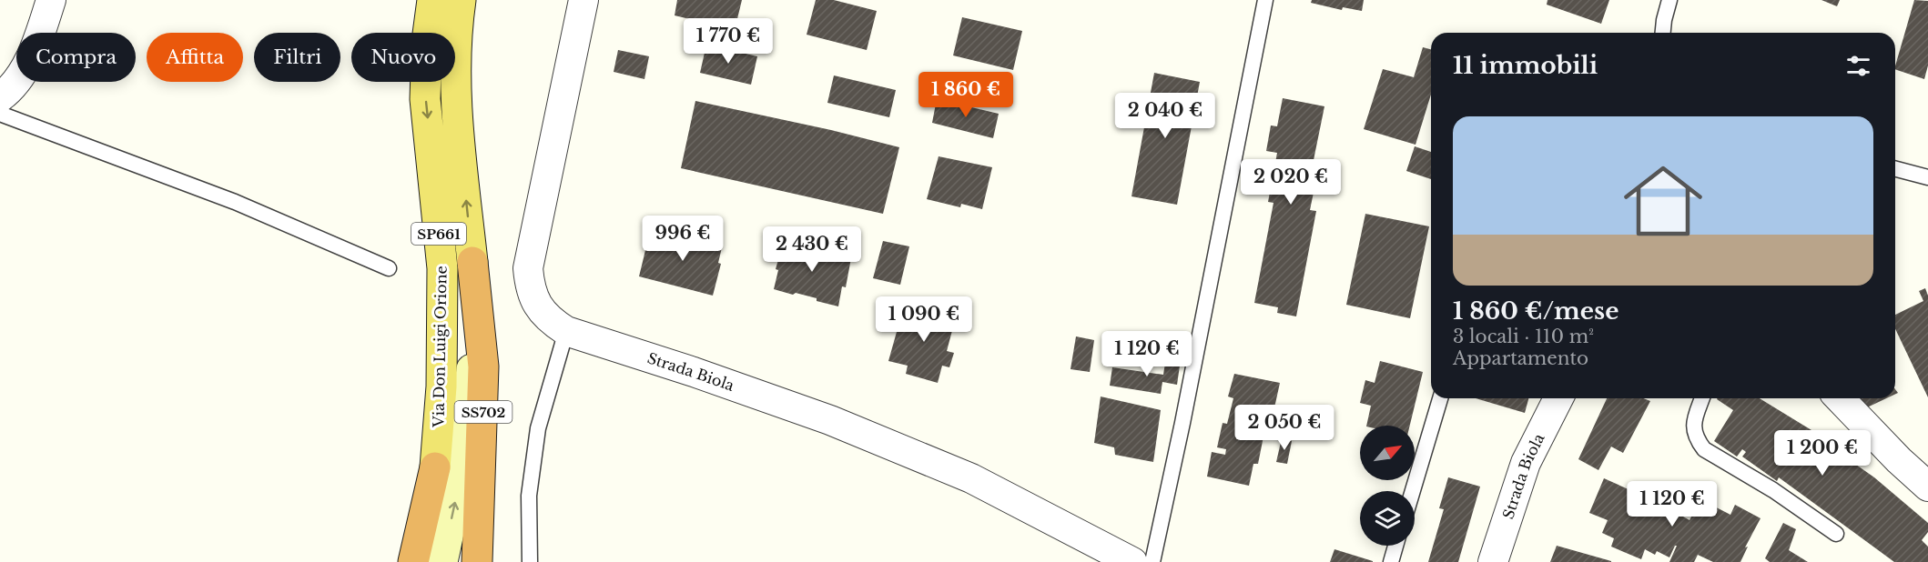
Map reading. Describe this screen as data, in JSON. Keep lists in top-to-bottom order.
{
  "streets": {
    "highway": ["SS702"],
    "main road": ["SP661", "Via Don Luigi Orione"],
    "street": ["Strada Biola"]
  },
  "crossings": [
    ["Via Don Luigi Orione", "SS702"]
  ],
  "north": "top right",
  "page": {
    "price": [
      "1 770 €",
      "1 860 €",
      "2 040 €",
      "2 020 €",
      "996 €",
      "2 430 €",
      "1 090 €",
      "1 120 €",
      "2 050 €",
      "1 200 €",
      "1 120 €"
    ],
    "chip": [
      "Compra",
      "Affitta",
      "Filtri",
      "Nuovo"
    ],
    "heading": "11 immobili",
    "list": [
      {
        "name": "1 860 €/mese",
        "note": "3 locali · 110 m² · Appartamento"
      }
    ]
  }
}
